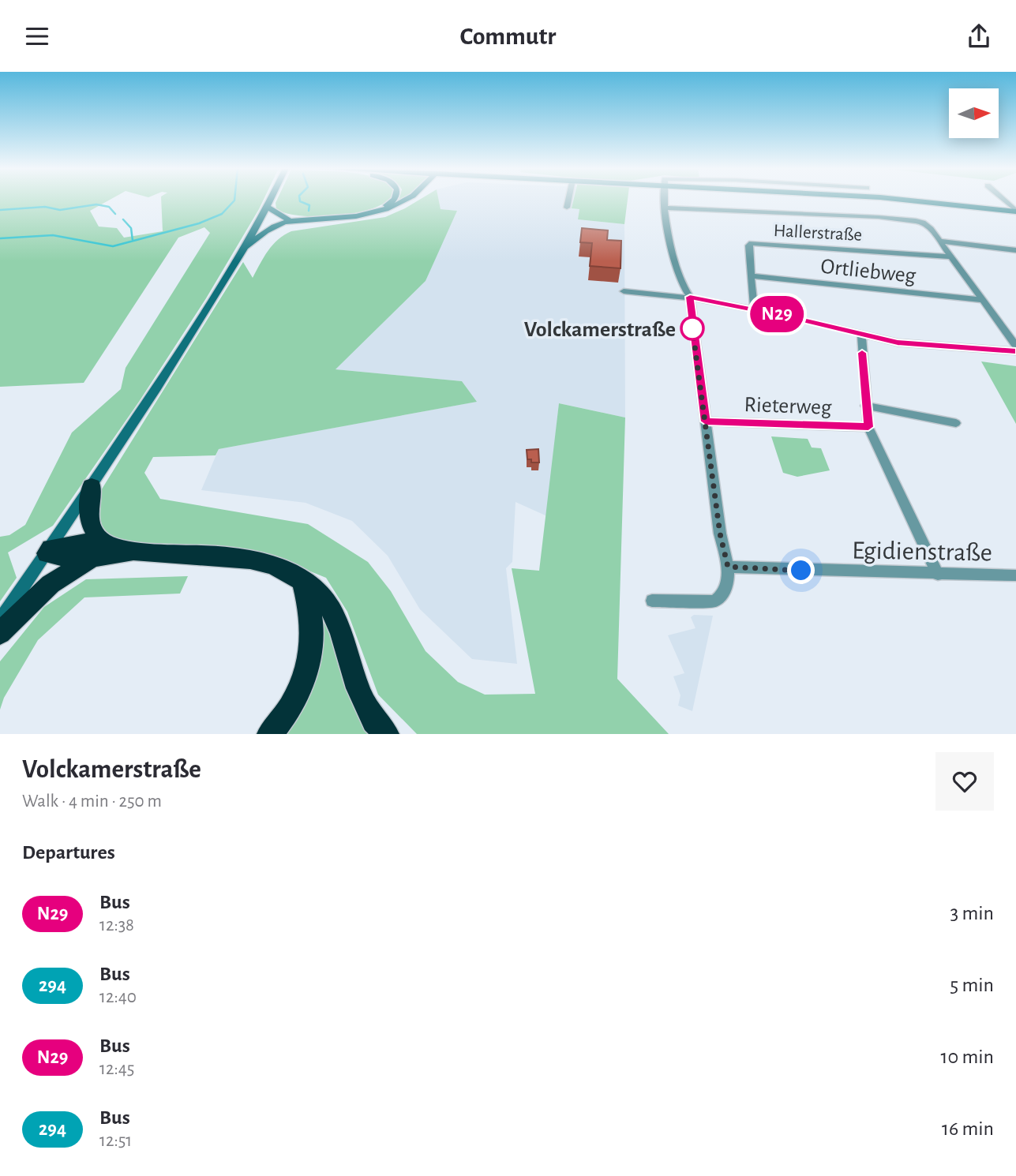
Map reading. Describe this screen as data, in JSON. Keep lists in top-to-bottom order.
{
  "streets": {
    "street": [
      "Hallerstraße",
      "Ortliebweg",
      "Rieterweg",
      "Egidienstraße"
    ]
  },
  "crossings": [
    ["Hallerstraße", "Ortliebweg"]
  ],
  "places": ["Volckamerstraße"],
  "lines": ["bus line N29"],
  "north": "right",
  "page": {
    "header": "Commutr",
    "on_map": "N29",
    "heading": [
      ["Volckamerstraße", "Walk · 4 min · 250 m"],
      "Departures"
    ],
    "list": [
      {
        "mark": "N29",
        "name": "Bus",
        "note": "12:38",
        "value": "3 min"
      },
      {
        "mark": "294",
        "name": "Bus",
        "note": "12:40",
        "value": "5 min"
      },
      {
        "mark": "N29",
        "name": "Bus",
        "note": "12:45",
        "value": "10 min"
      },
      {
        "mark": "294",
        "name": "Bus",
        "note": "12:51",
        "value": "16 min"
      }
    ]
  }
}
